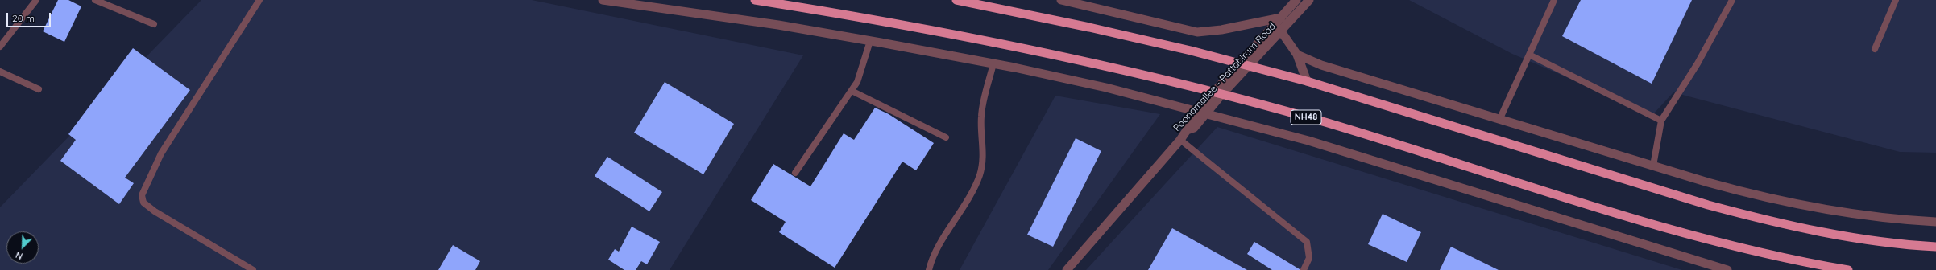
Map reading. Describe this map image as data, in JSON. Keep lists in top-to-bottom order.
{
  "streets": {
    "highway": ["NH48"],
    "street": ["Poonamallee - Pattabiram Road"]
  },
  "crossings": [
    ["Poonamallee - Pattabiram Road", "NH48"]
  ],
  "scale_bar": "20 m",
  "north": "bottom left"
}
